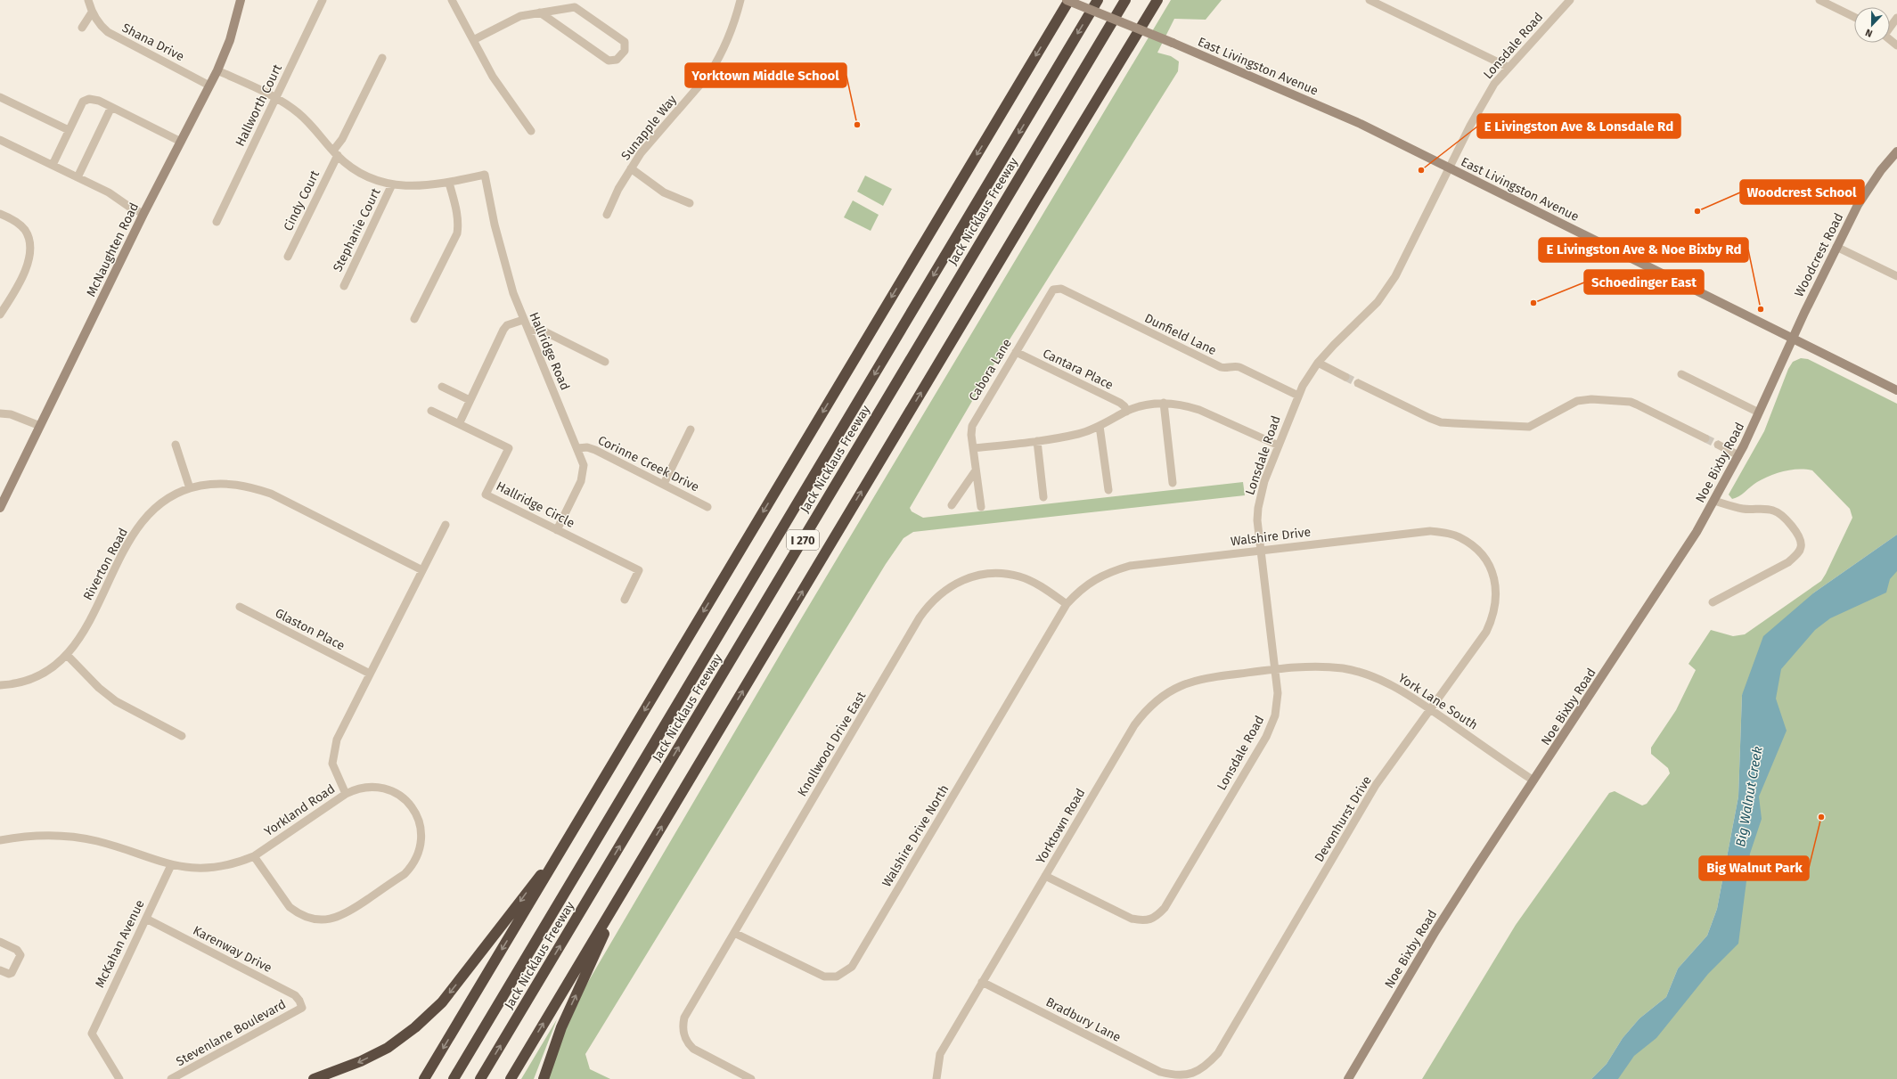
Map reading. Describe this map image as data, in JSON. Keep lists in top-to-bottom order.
{
  "streets": {
    "highway": ["Jack Nicklaus Freeway", "I 270"],
    "street": [
      "Shana Drive",
      "Lonsdale Road",
      "East Livingston Avenue",
      "Hallworth Court",
      "Sunapple Way",
      "Cindy Court",
      "Stephanie Court",
      "McNaughten Road",
      "Woodcrest Road",
      "Dunfield Lane",
      "Hallridge Road",
      "Cantara Place",
      "Cabora Lane",
      "Noe Bixby Road",
      "Corinne Creek Drive",
      "Hallridge Circle",
      "Walshire Drive",
      "Riverton Road",
      "Glaston Place",
      "York Lane South",
      "Knollwood Drive East",
      "Yorkland Road",
      "Devonhurst Drive",
      "Yorktown Road",
      "Walshire Drive North",
      "McKahan Avenue",
      "Karenway Drive",
      "Bradbury Lane",
      "Stevenlane Boulevard"
    ]
  },
  "crossings": [
    ["Shana Drive", "McNaughten Road"],
    ["Lonsdale Road", "East Livingston Avenue"],
    ["Lonsdale Road", "Dunfield Lane"],
    ["Lonsdale Road", "Walshire Drive"],
    ["Lonsdale Road", "York Lane South"],
    ["Lonsdale Road", "Yorktown Road"],
    ["East Livingston Avenue", "Woodcrest Road"],
    ["East Livingston Avenue", "Noe Bixby Road"],
    ["Woodcrest Road", "Noe Bixby Road"],
    ["Dunfield Lane", "Cabora Lane"],
    ["Hallridge Road", "Corinne Creek Drive"],
    ["Hallridge Road", "Hallridge Circle"],
    ["Cantara Place", "Cabora Lane"],
    ["Noe Bixby Road", "York Lane South"],
    ["Walshire Drive", "Knollwood Drive East"],
    ["Walshire Drive", "Devonhurst Drive"],
    ["Walshire Drive", "Walshire Drive North"],
    ["Riverton Road", "Yorkland Road"],
    ["Glaston Place", "Yorkland Road"],
    ["York Lane South", "Devonhurst Drive"],
    ["York Lane South", "Yorktown Road"],
    ["Knollwood Drive East", "Walshire Drive North"],
    ["Yorkland Road", "McKahan Avenue"],
    ["Devonhurst Drive", "Bradbury Lane"],
    ["Yorktown Road", "Bradbury Lane"],
    ["McKahan Avenue", "Karenway Drive"],
    ["Karenway Drive", "Stevenlane Boulevard"]
  ],
  "water": ["Big Walnut Creek"],
  "places": [
    "Yorktown Middle School",
    "E Livingston Ave & Lonsdale Rd",
    "Woodcrest School",
    "Schoedinger East",
    "E Livingston Ave & Noe Bixby Rd",
    "Big Walnut Park"
  ],
  "north": "bottom"
}
